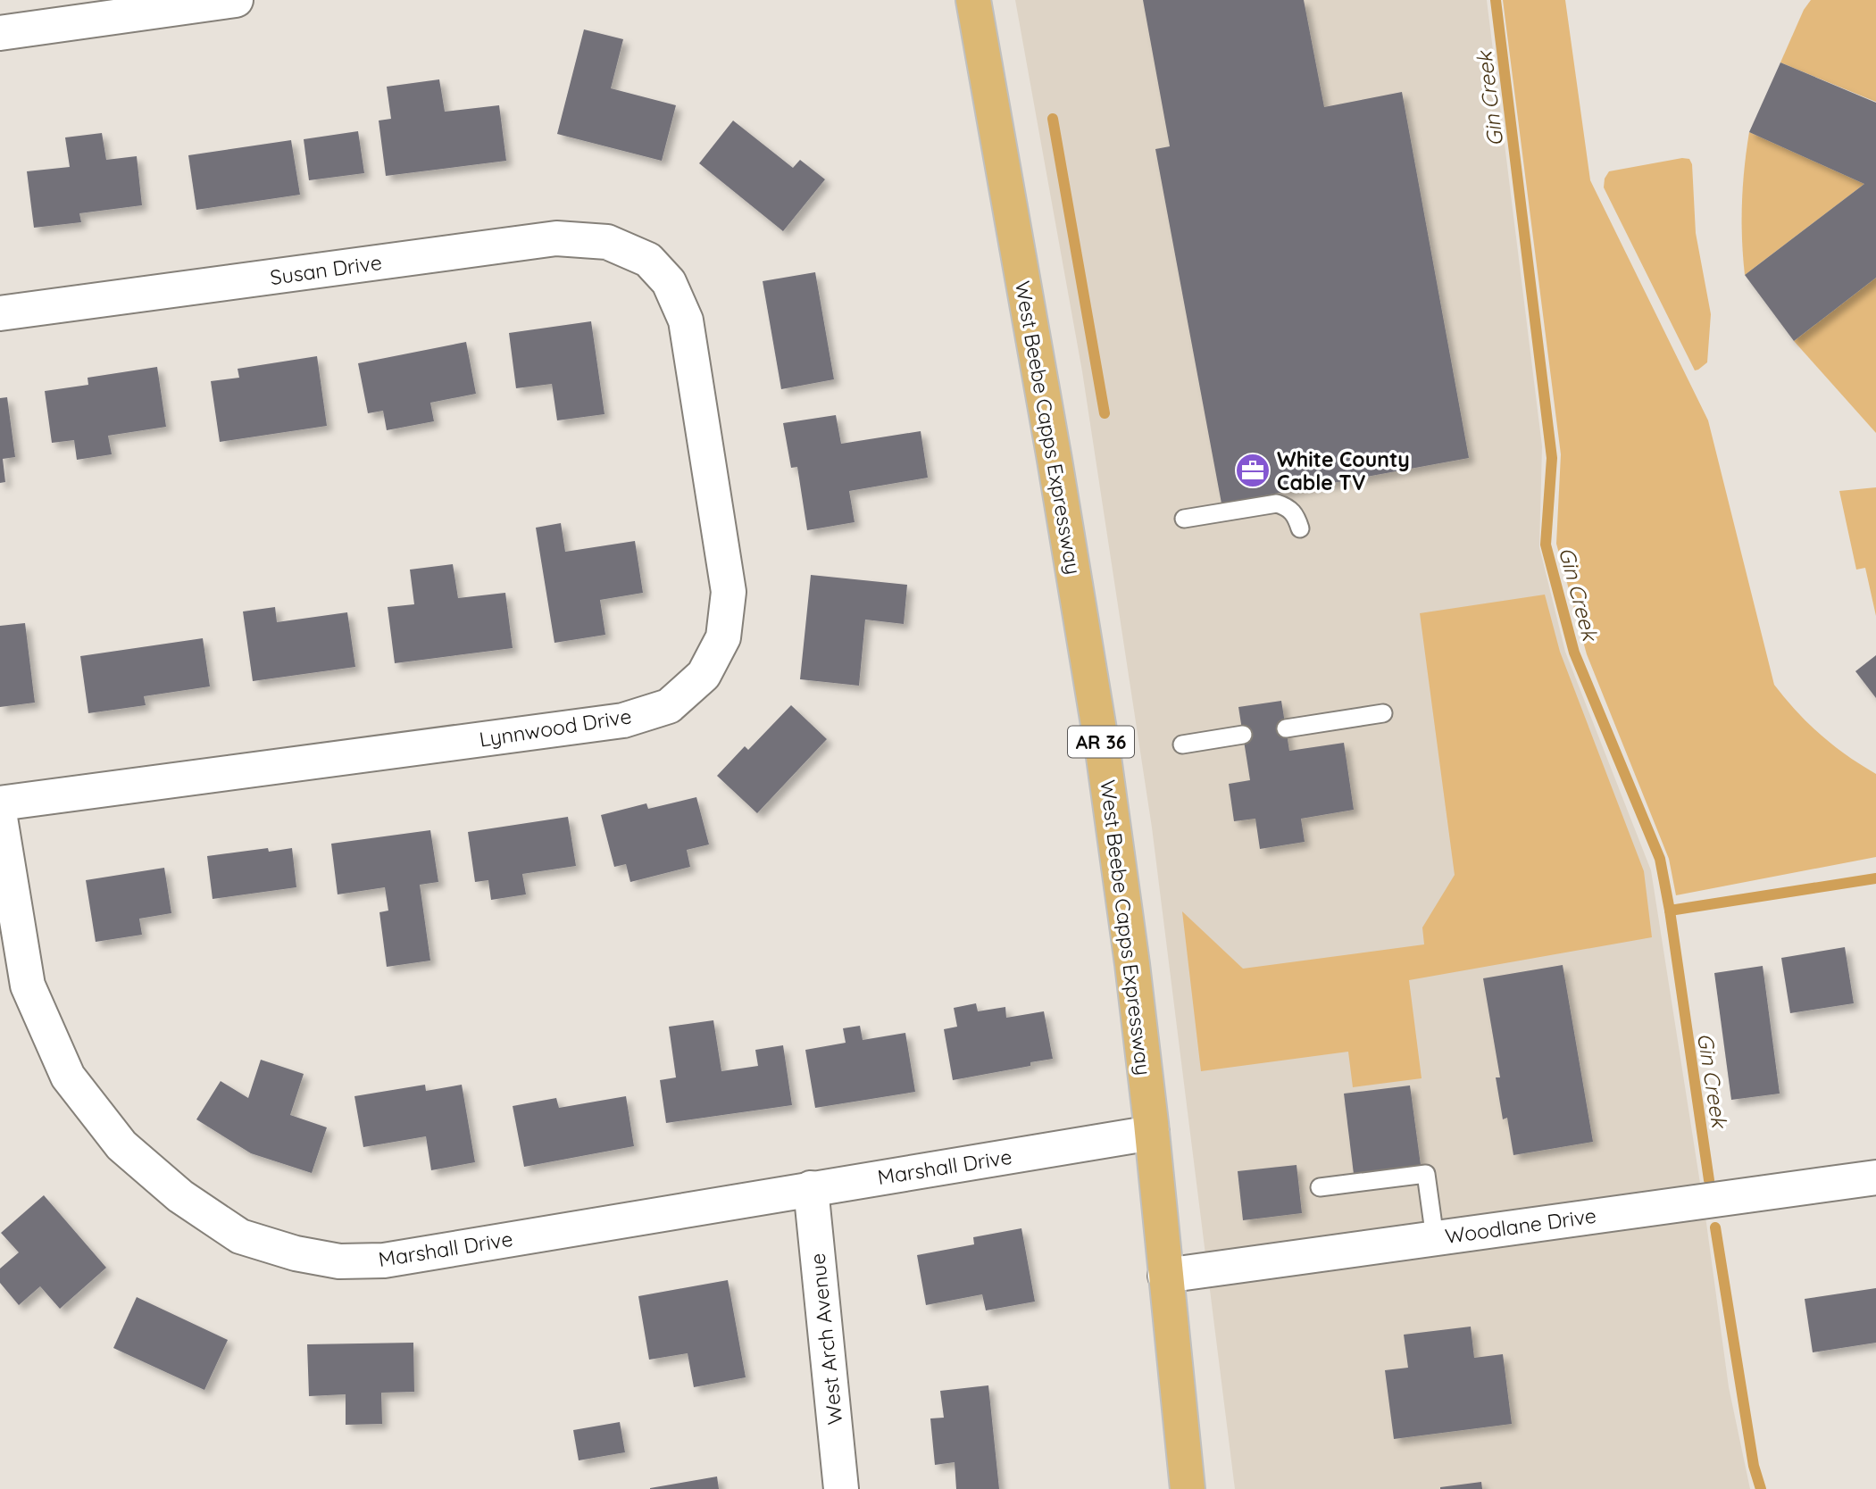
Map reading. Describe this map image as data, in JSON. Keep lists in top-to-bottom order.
{
  "streets": {
    "main road": ["West Beebe Capps Expressway", "AR 36"],
    "street": [
      "Susan Drive",
      "Lynnwood Drive",
      "Marshall Drive",
      "Woodlane Drive",
      "West Arch Avenue"
    ]
  },
  "crossings": [
    ["Susan Drive", "Lynnwood Drive"],
    ["West Beebe Capps Expressway", "Marshall Drive"],
    ["West Beebe Capps Expressway", "Woodlane Drive"],
    ["Marshall Drive", "West Arch Avenue"]
  ],
  "water": ["Gin Creek"],
  "places": {
    "office": ["White County Cable TV"]
  }
}
